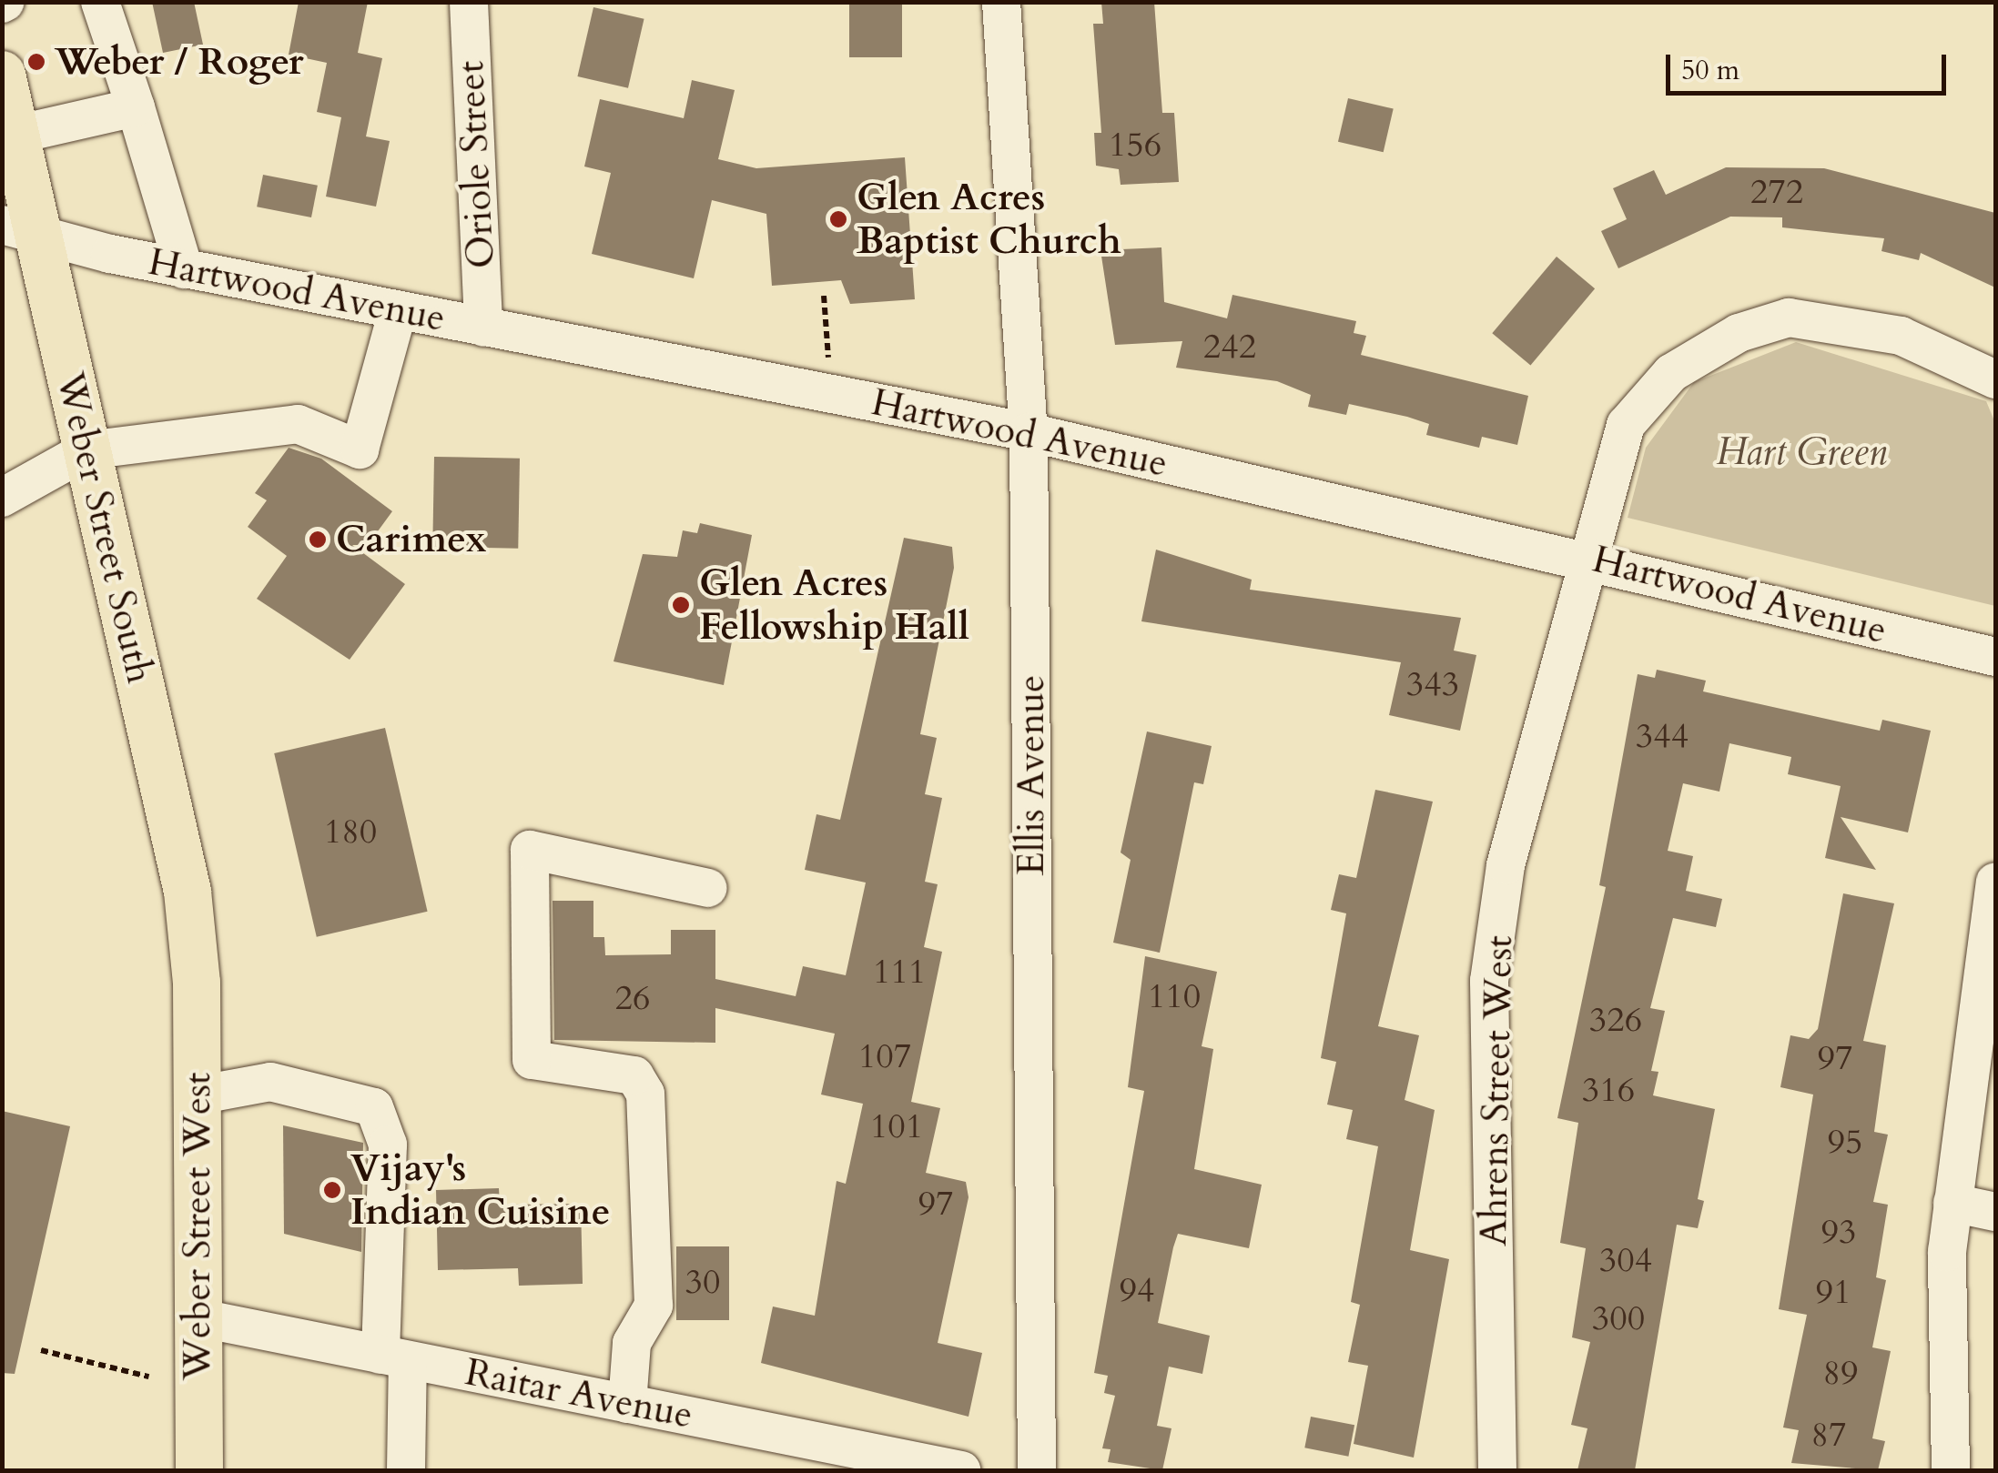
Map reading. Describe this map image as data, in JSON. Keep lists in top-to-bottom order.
{
  "streets": {
    "main road": ["Weber Street South", "Weber Street West"],
    "street": [
      "Oriole Street",
      "Hartwood Avenue",
      "Ellis Avenue",
      "Ahrens Street West",
      "Raitar Avenue"
    ]
  },
  "crossings": [
    ["Oriole Street", "Hartwood Avenue"],
    ["Hartwood Avenue", "Weber Street South"],
    ["Hartwood Avenue", "Ellis Avenue"],
    ["Hartwood Avenue", "Ahrens Street West"],
    ["Weber Street South", "Weber Street West"],
    ["Weber Street West", "Raitar Avenue"]
  ],
  "parks": ["Hart Green"],
  "places": [
    "Weber / Roger",
    "Glen Acres Baptist Church",
    "Carimex",
    "Glen Acres Fellowship Hall",
    "Vijay's Indian Cuisine"
  ],
  "house_numbers": [
    "156",
    "272",
    "242",
    "343",
    "344",
    "180",
    "111",
    "110",
    "26",
    "326",
    "107",
    "97",
    "316",
    "101",
    "95",
    "97",
    "93",
    "304",
    "30",
    "94",
    "91",
    "300",
    "89",
    "87"
  ],
  "scale_bar": "50 m"
}
